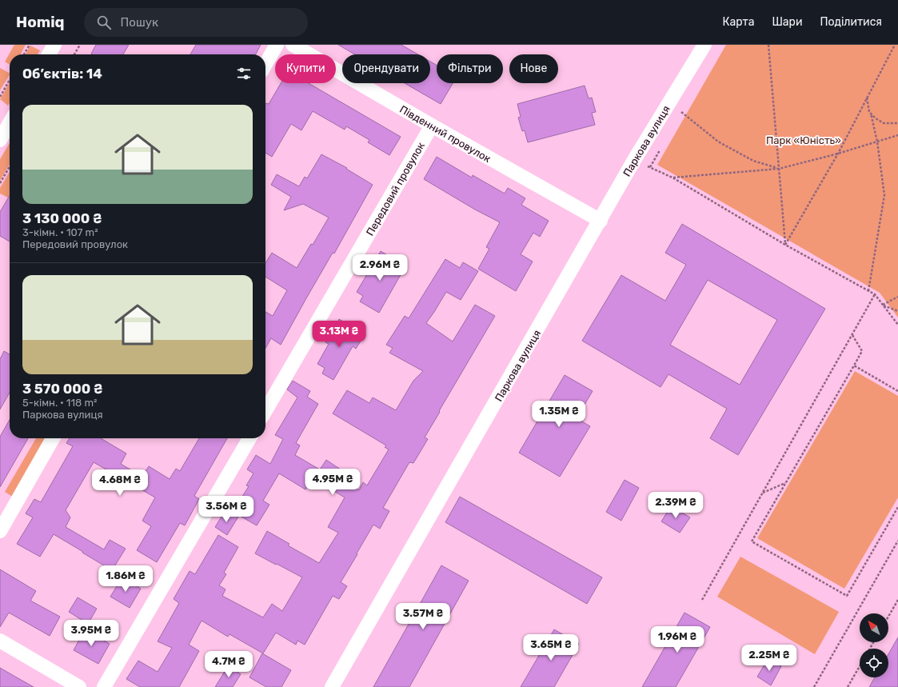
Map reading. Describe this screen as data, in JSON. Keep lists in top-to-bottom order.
{
  "streets": {
    "street": ["Південний провулок", "Паркова вулиця", "Передовий провулок"]
  },
  "crossings": [
    ["Південний провулок", "Паркова вулиця"],
    ["Південний провулок", "Передовий провулок"]
  ],
  "parks": ["Парк «Юність»"],
  "north": "top left",
  "page": {
    "header": "Homiq",
    "search": "Пошук",
    "nav": ["Карта", "Шари", "Поділитися"],
    "chip": [
      "Купити",
      "Орендувати",
      "Фільтри",
      "Нове"
    ],
    "heading": "Об’єктів: 14",
    "list": [
      {
        "name": "3 130 000 ₴",
        "note": "3-кімн. · 107 m² · Передовий провулок"
      },
      {
        "name": "3 570 000 ₴",
        "note": "5-кімн. · 118 m² · Паркова вулиця"
      }
    ],
    "price": [
      "2.96M ₴",
      "3.13M ₴",
      "1.35M ₴",
      "4.95M ₴",
      "4.68M ₴",
      "2.39M ₴",
      "3.56M ₴",
      "1.86M ₴",
      "3.57M ₴",
      "3.95M ₴",
      "1.96M ₴",
      "3.65M ₴",
      "2.25M ₴",
      "4.7M ₴"
    ]
  }
}
